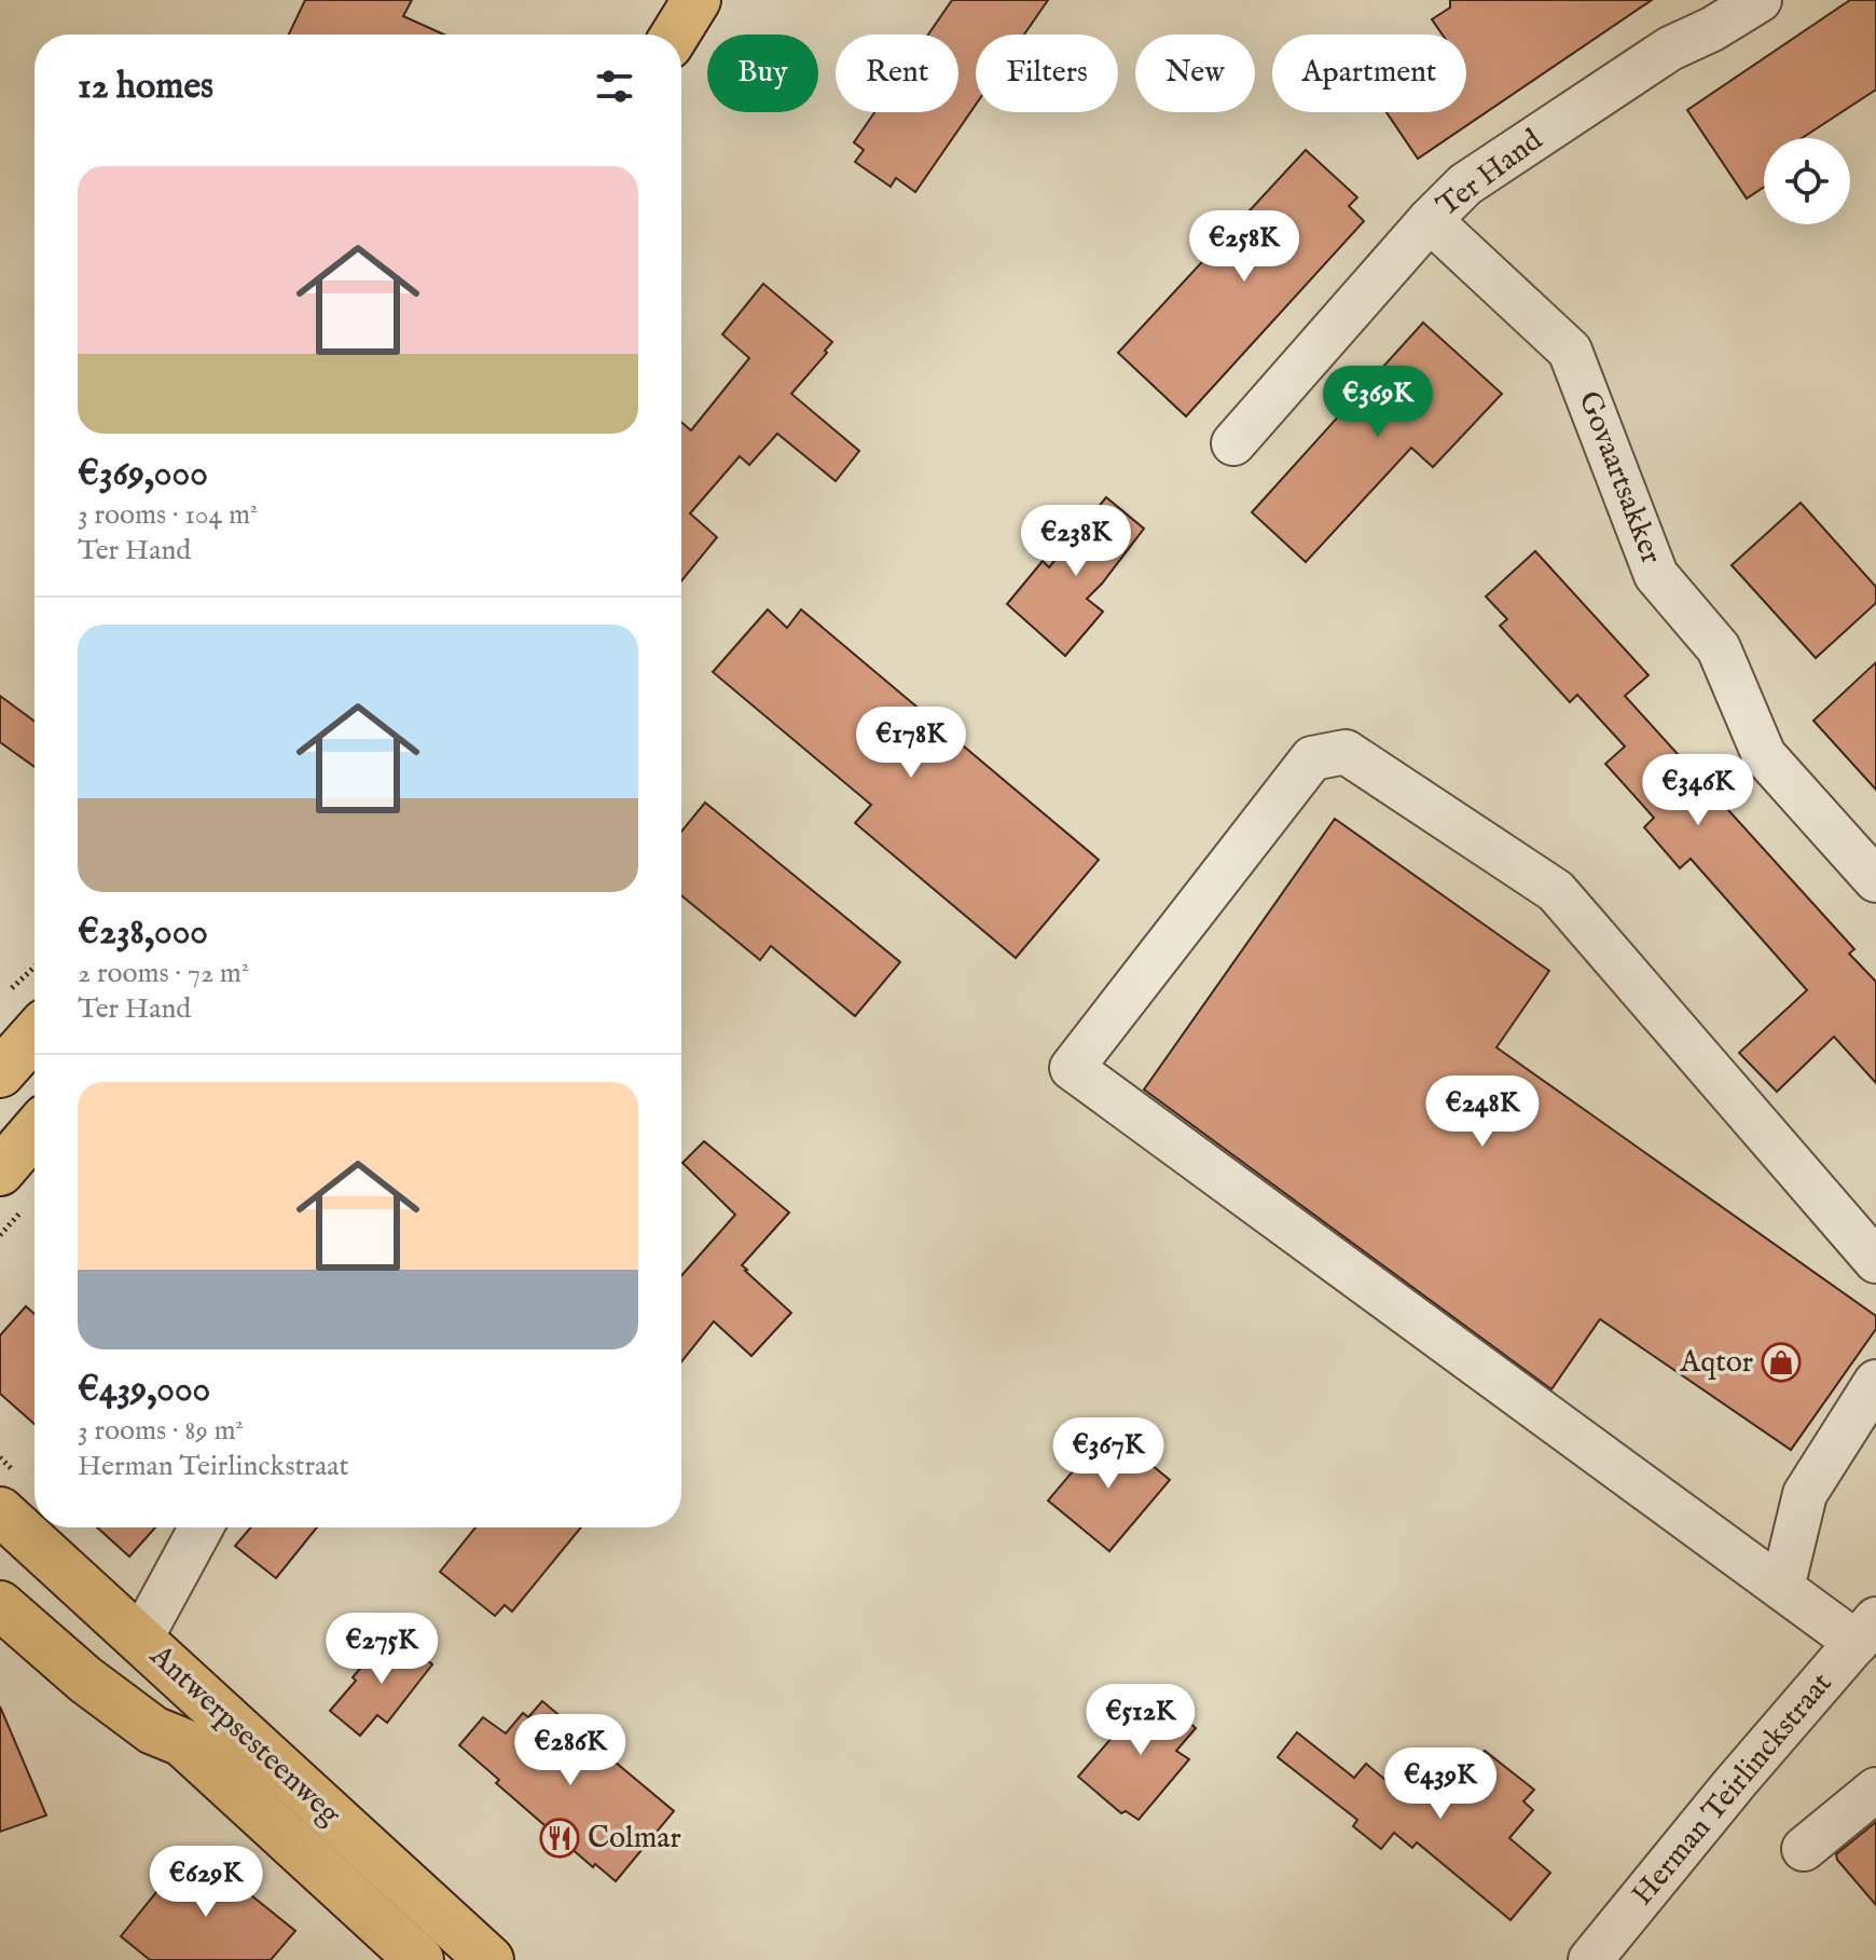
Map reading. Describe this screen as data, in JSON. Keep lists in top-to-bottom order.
{
  "streets": {
    "main road": ["Antwerpsesteenweg"],
    "street": ["Ter Hand", "Govaartsakker", "Herman Teirlinckstraat"]
  },
  "crossings": [
    ["Ter Hand", "Govaartsakker"]
  ],
  "places": {
    "shop": ["Aqtor"],
    "restaurant": ["Colmar"]
  },
  "page": {
    "chip": [
      "Buy",
      "Rent",
      "Filters",
      "New",
      "Apartment"
    ],
    "heading": "12 homes",
    "list": [
      {
        "name": "€369,000",
        "note": "3 rooms · 104 m² · Ter Hand"
      },
      {
        "name": "€238,000",
        "note": "2 rooms · 72 m² · Ter Hand"
      },
      {
        "name": "€439,000",
        "note": "3 rooms · 89 m² · Herman Teirlinckstraat"
      }
    ],
    "price": [
      "€258K",
      "€369K",
      "€238K",
      "€178K",
      "€346K",
      "€248K",
      "€367K",
      "€275K",
      "€512K",
      "€286K",
      "€439K",
      "€629K"
    ]
  }
}
